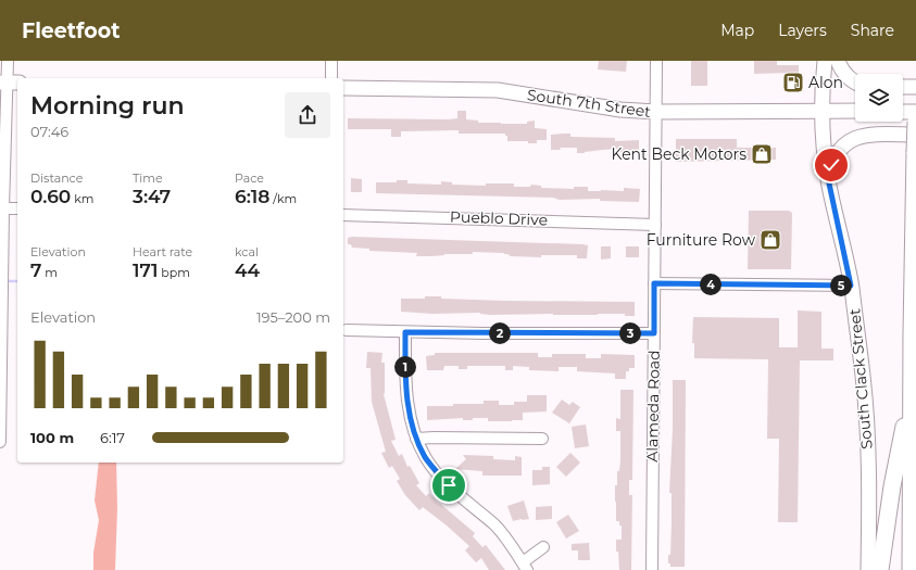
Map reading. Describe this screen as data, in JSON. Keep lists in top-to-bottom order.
{
  "streets": {
    "main road": ["South 7th Street", "South Clack Street"],
    "street": ["Pueblo Drive", "Alameda Road"]
  },
  "crossings": [
    ["South 7th Street", "South Clack Street"],
    ["South 7th Street", "Alameda Road"],
    ["Pueblo Drive", "Alameda Road"]
  ],
  "places": {
    "fuel station": ["Alon"],
    "shop": ["Kent Beck Motors", "Furniture Row"]
  },
  "page": {
    "header": "Fleetfoot",
    "nav": ["Map", "Layers", "Share"],
    "heading": ["Morning run", "07:46"],
    "stats": [
      ["Distance", "0.60 km"],
      ["Time", "3:47"],
      ["Pace", "6:18 /km"],
      ["Elevation", "7 m"],
      ["Heart rate", "171 bpm"],
      ["kcal", "44"]
    ],
    "pins": [
      "4",
      "5",
      "2",
      "3",
      "1"
    ],
    "chart": ["Elevation", "195–200 m"],
    "list": [
      {
        "name": "100 m",
        "note": "6:17"
      }
    ]
  }
}
